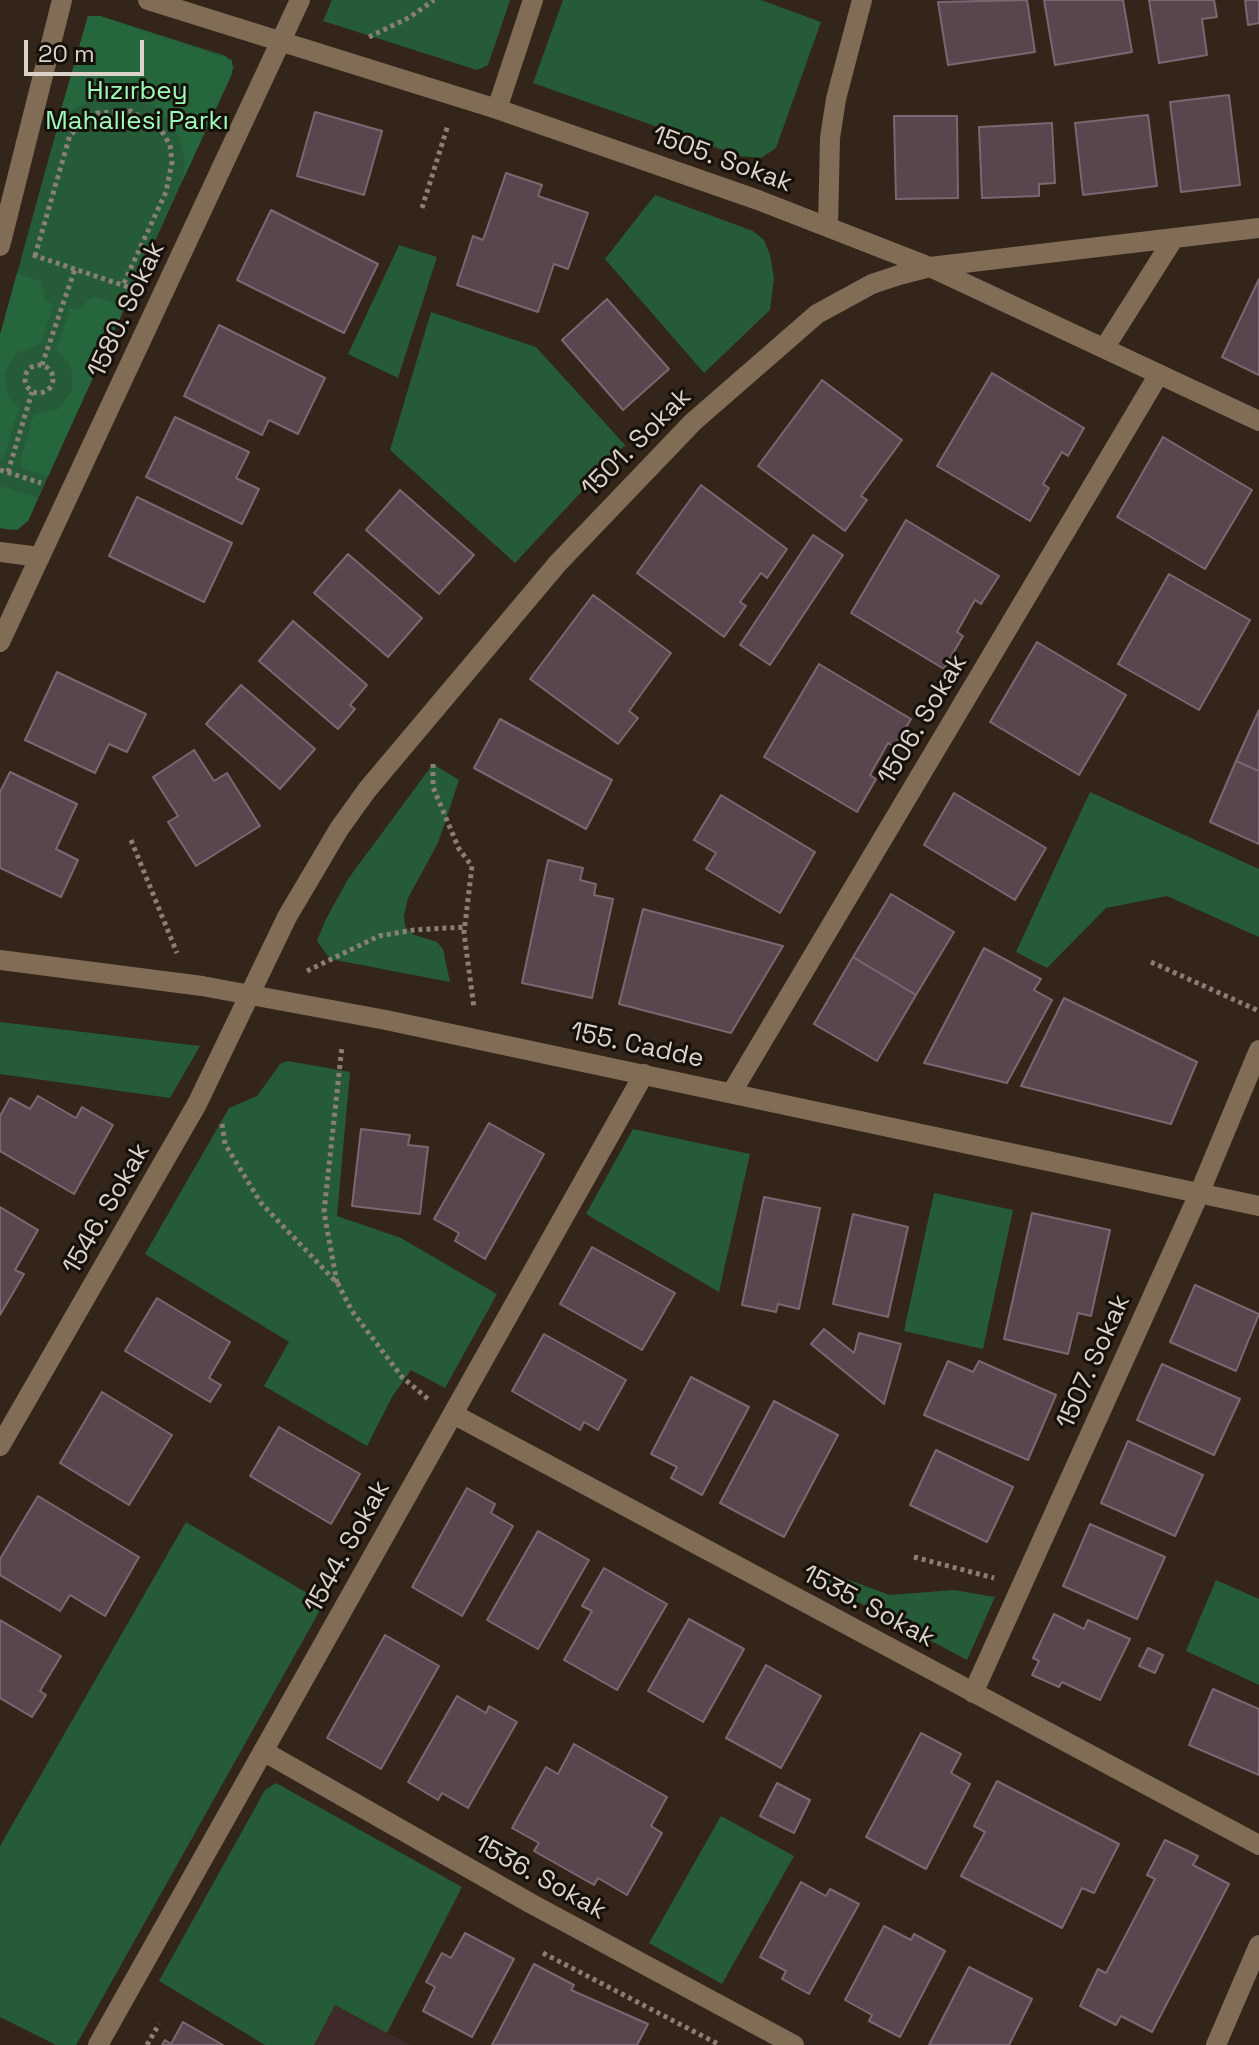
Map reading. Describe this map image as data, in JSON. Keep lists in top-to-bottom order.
{
  "streets": {
    "street": [
      "1505. Sokak",
      "1580. Sokak",
      "1501. Sokak",
      "1506. Sokak",
      "155. Cadde",
      "1546. Sokak",
      "1507. Sokak",
      "1544. Sokak",
      "1535. Sokak",
      "1536. Sokak"
    ]
  },
  "crossings": [
    ["1505. Sokak", "1580. Sokak"],
    ["1505. Sokak", "1501. Sokak"],
    ["1505. Sokak", "1506. Sokak"],
    ["1501. Sokak", "155. Cadde"],
    ["1501. Sokak", "1546. Sokak"],
    ["1506. Sokak", "155. Cadde"],
    ["155. Cadde", "1546. Sokak"],
    ["155. Cadde", "1507. Sokak"],
    ["155. Cadde", "1544. Sokak"],
    ["1507. Sokak", "1535. Sokak"],
    ["1544. Sokak", "1535. Sokak"],
    ["1544. Sokak", "1536. Sokak"]
  ],
  "parks": ["Hızırbey Mahallesi Parkı"],
  "scale_bar": "20 m"
}
